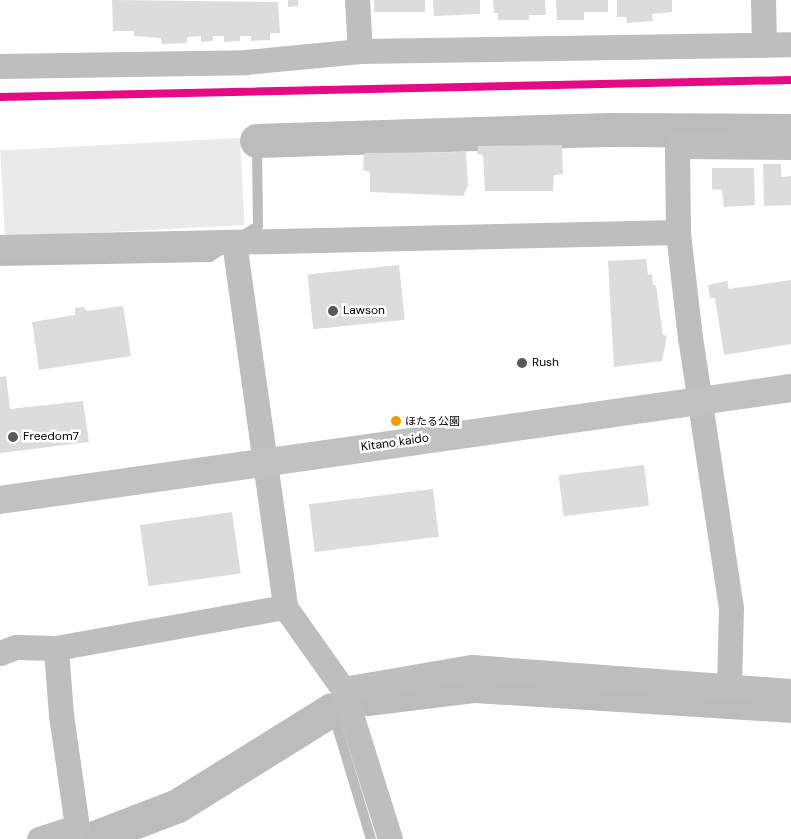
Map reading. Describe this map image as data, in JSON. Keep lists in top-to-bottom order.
{
  "streets": {
    "main road": ["Kitano kaido"]
  },
  "places": [
    "Lawson",
    "Rush",
    "ほたる公園",
    "Freedom7"
  ]
}
